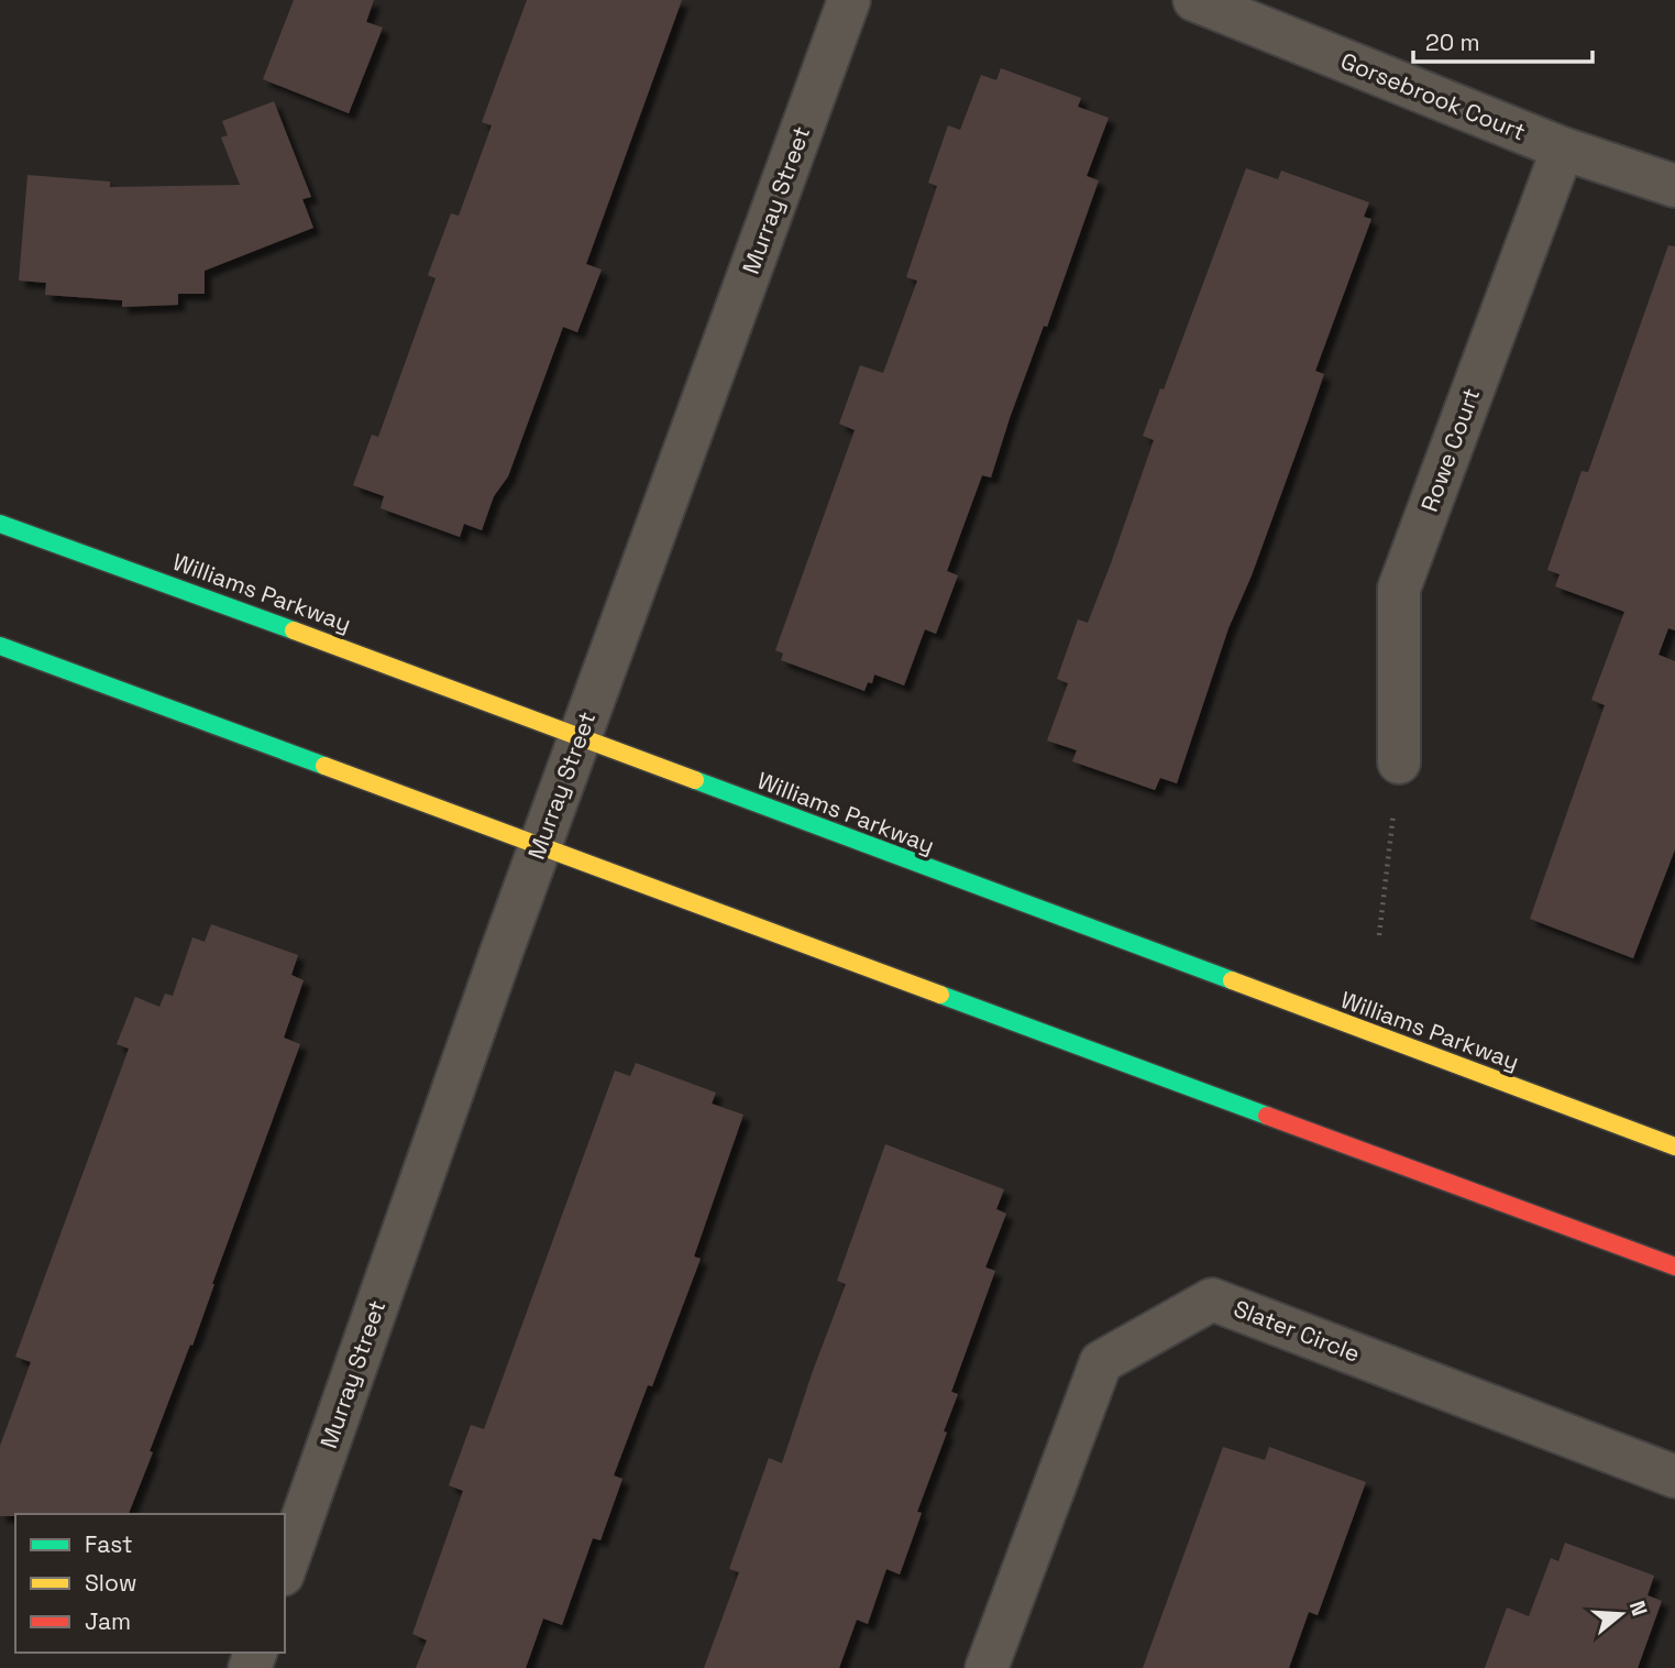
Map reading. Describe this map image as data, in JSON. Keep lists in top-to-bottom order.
{
  "streets": {
    "main road": ["Williams Parkway"],
    "street": [
      "Gorsebrook Court",
      "Murray Street",
      "Rowe Court",
      "Slater Circle"
    ]
  },
  "crossings": [
    ["Gorsebrook Court", "Rowe Court"],
    ["Murray Street", "Williams Parkway"]
  ],
  "legend": ["Fast", "Slow", "Jam"],
  "scale_bar": "20 m",
  "north": "right"
}
